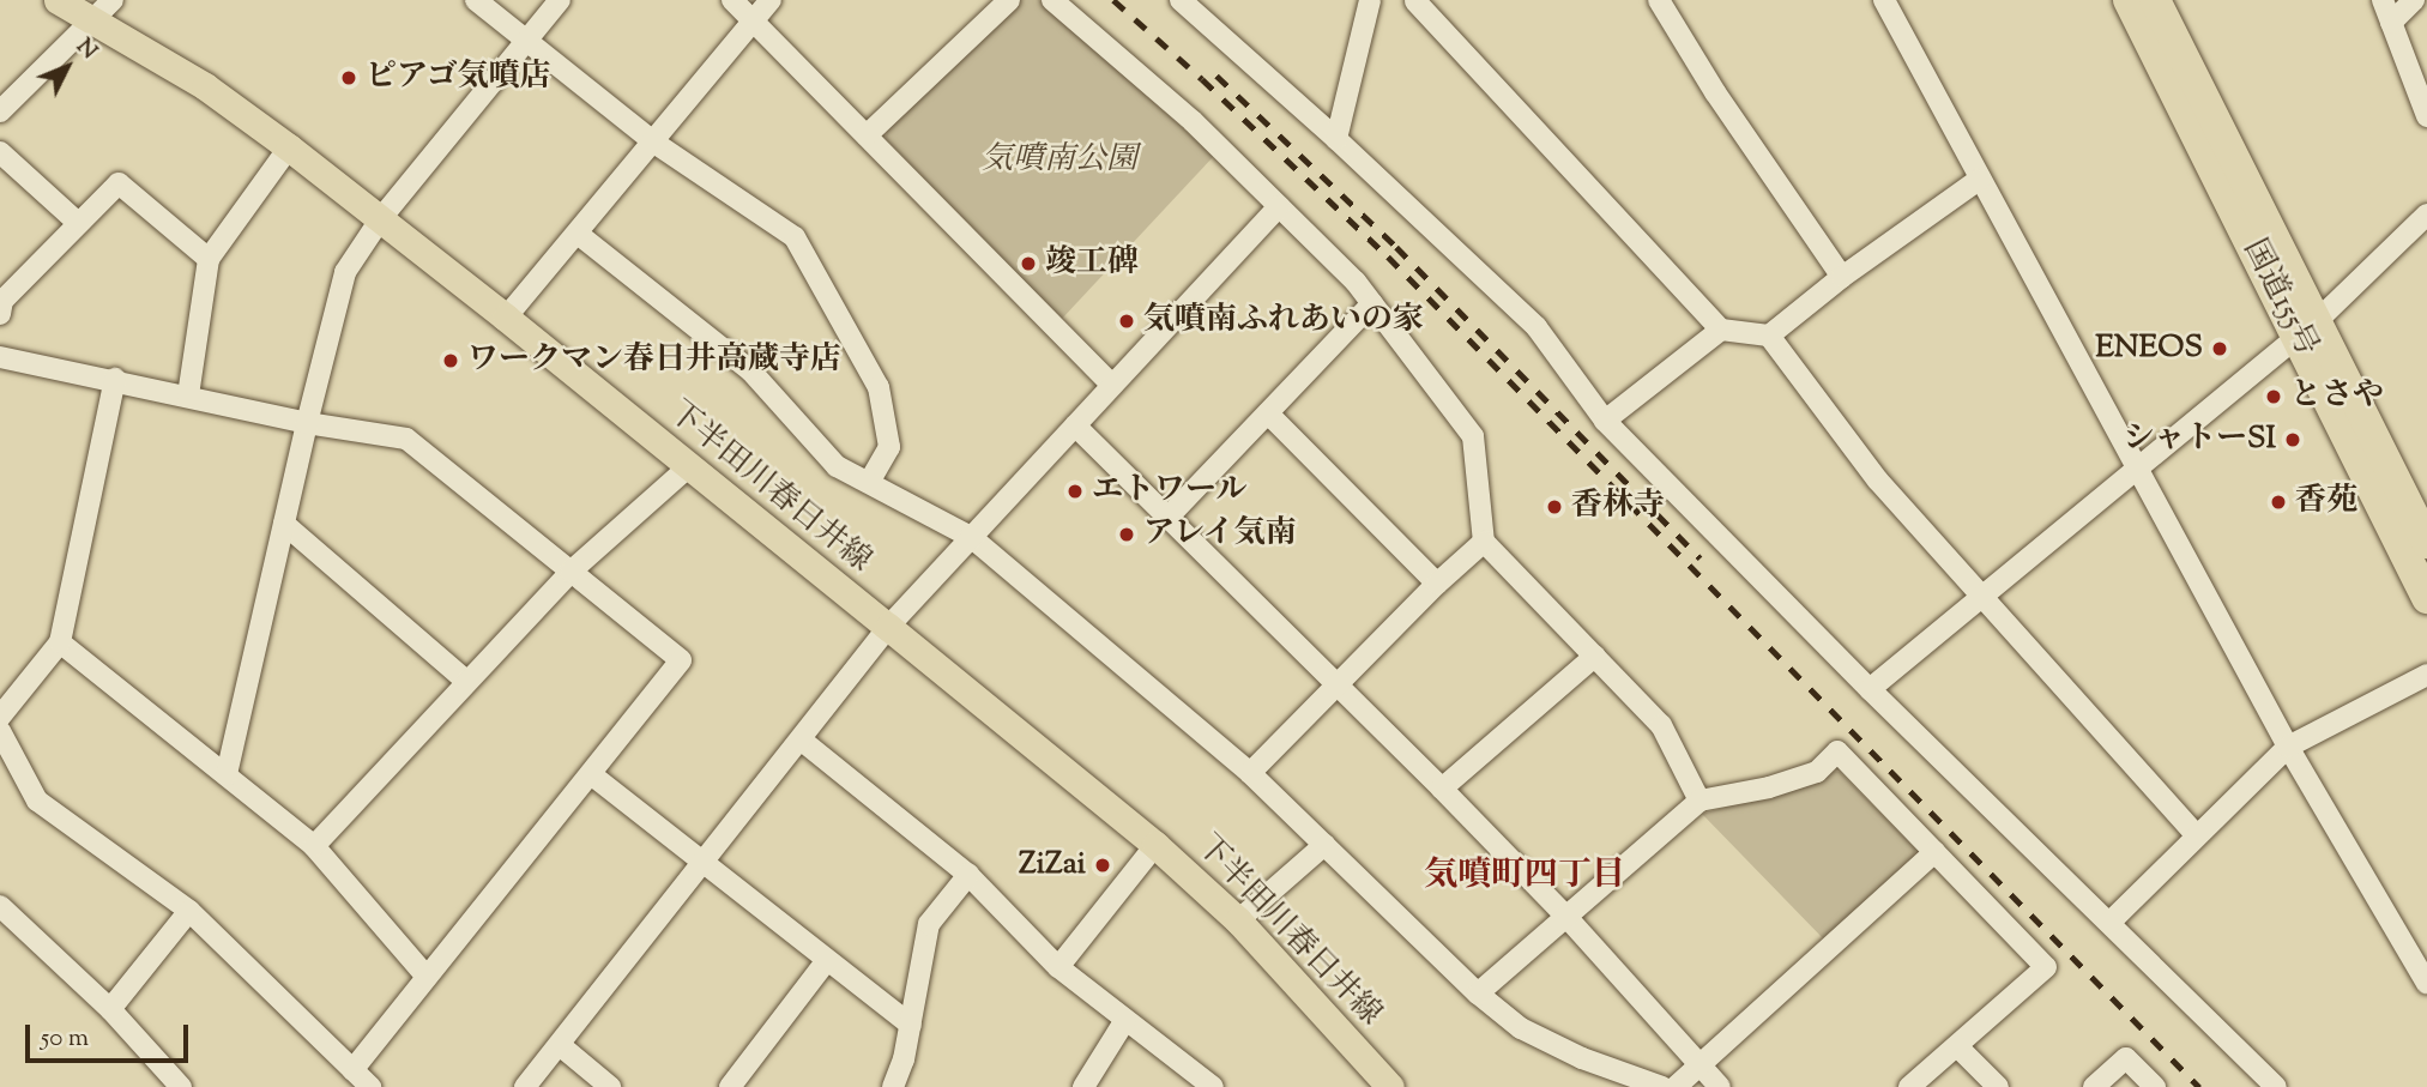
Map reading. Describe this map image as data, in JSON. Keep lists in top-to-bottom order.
{
  "streets": {
    "highway": ["国道155号"],
    "main road": ["下半田川春日井線"]
  },
  "districts": ["気噴町四丁目"],
  "parks": ["気噴南公園"],
  "places": [
    "ピアゴ気噴店",
    "竣工碑",
    "気噴南ふれあいの家",
    "ENEOS",
    "ワークマン春日井高蔵寺店",
    "とさや",
    "シャトーSI",
    "エトワール",
    "香苑",
    "香林寺",
    "アレイ気南",
    "ZiZai"
  ],
  "scale_bar": "50 m",
  "north": "top right"
}
